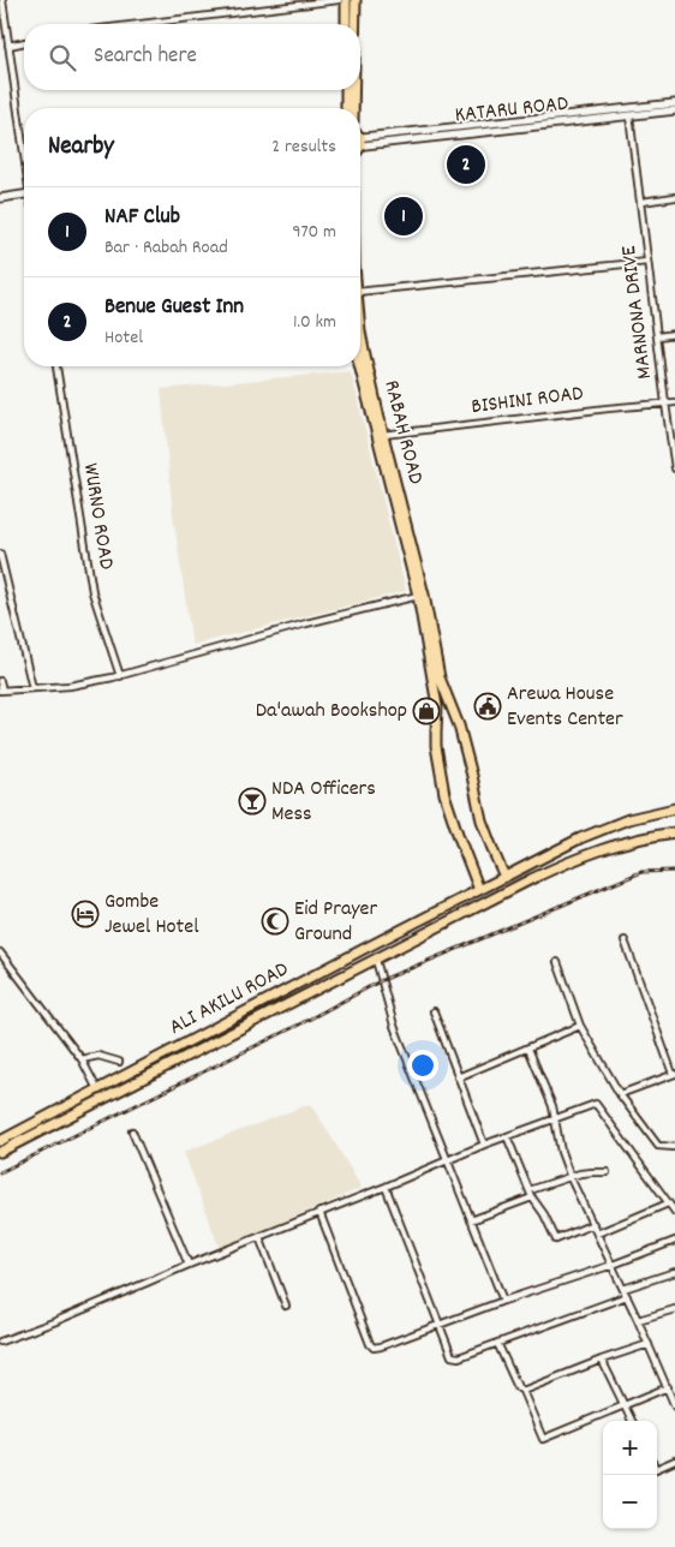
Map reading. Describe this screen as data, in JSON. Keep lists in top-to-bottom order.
{
  "streets": {
    "main road": ["RABAH ROAD", "ALI AKILU ROAD"],
    "street": [
      "KATARU ROAD",
      "MARNONA DRIVE",
      "BISHINI ROAD",
      "WURNO ROAD"
    ]
  },
  "crossings": [
    ["KATARU ROAD", "MARNONA DRIVE"],
    ["MARNONA DRIVE", "BISHINI ROAD"],
    ["BISHINI ROAD", "RABAH ROAD"],
    ["RABAH ROAD", "ALI AKILU ROAD"]
  ],
  "places": {
    "public building": ["Arewa House Events Center"],
    "shop": ["Da'awah Bookshop"],
    "bar": ["NDA Officers Mess"],
    "hotel": ["Gombe Jewel Hotel"],
    "mosque": ["Eid Prayer Ground"]
  },
  "page": {
    "search": "Search here",
    "heading": ["Nearby", "2 results"],
    "pins": ["2", "1"],
    "list": [
      {
        "mark": "1",
        "name": "NAF Club",
        "note": "Bar · Rabah Road",
        "value": "970 m"
      },
      {
        "mark": "2",
        "name": "Benue Guest Inn",
        "note": "Hotel",
        "value": "1.0 km"
      }
    ],
    "map_buttons": ["+", "−"]
  }
}
